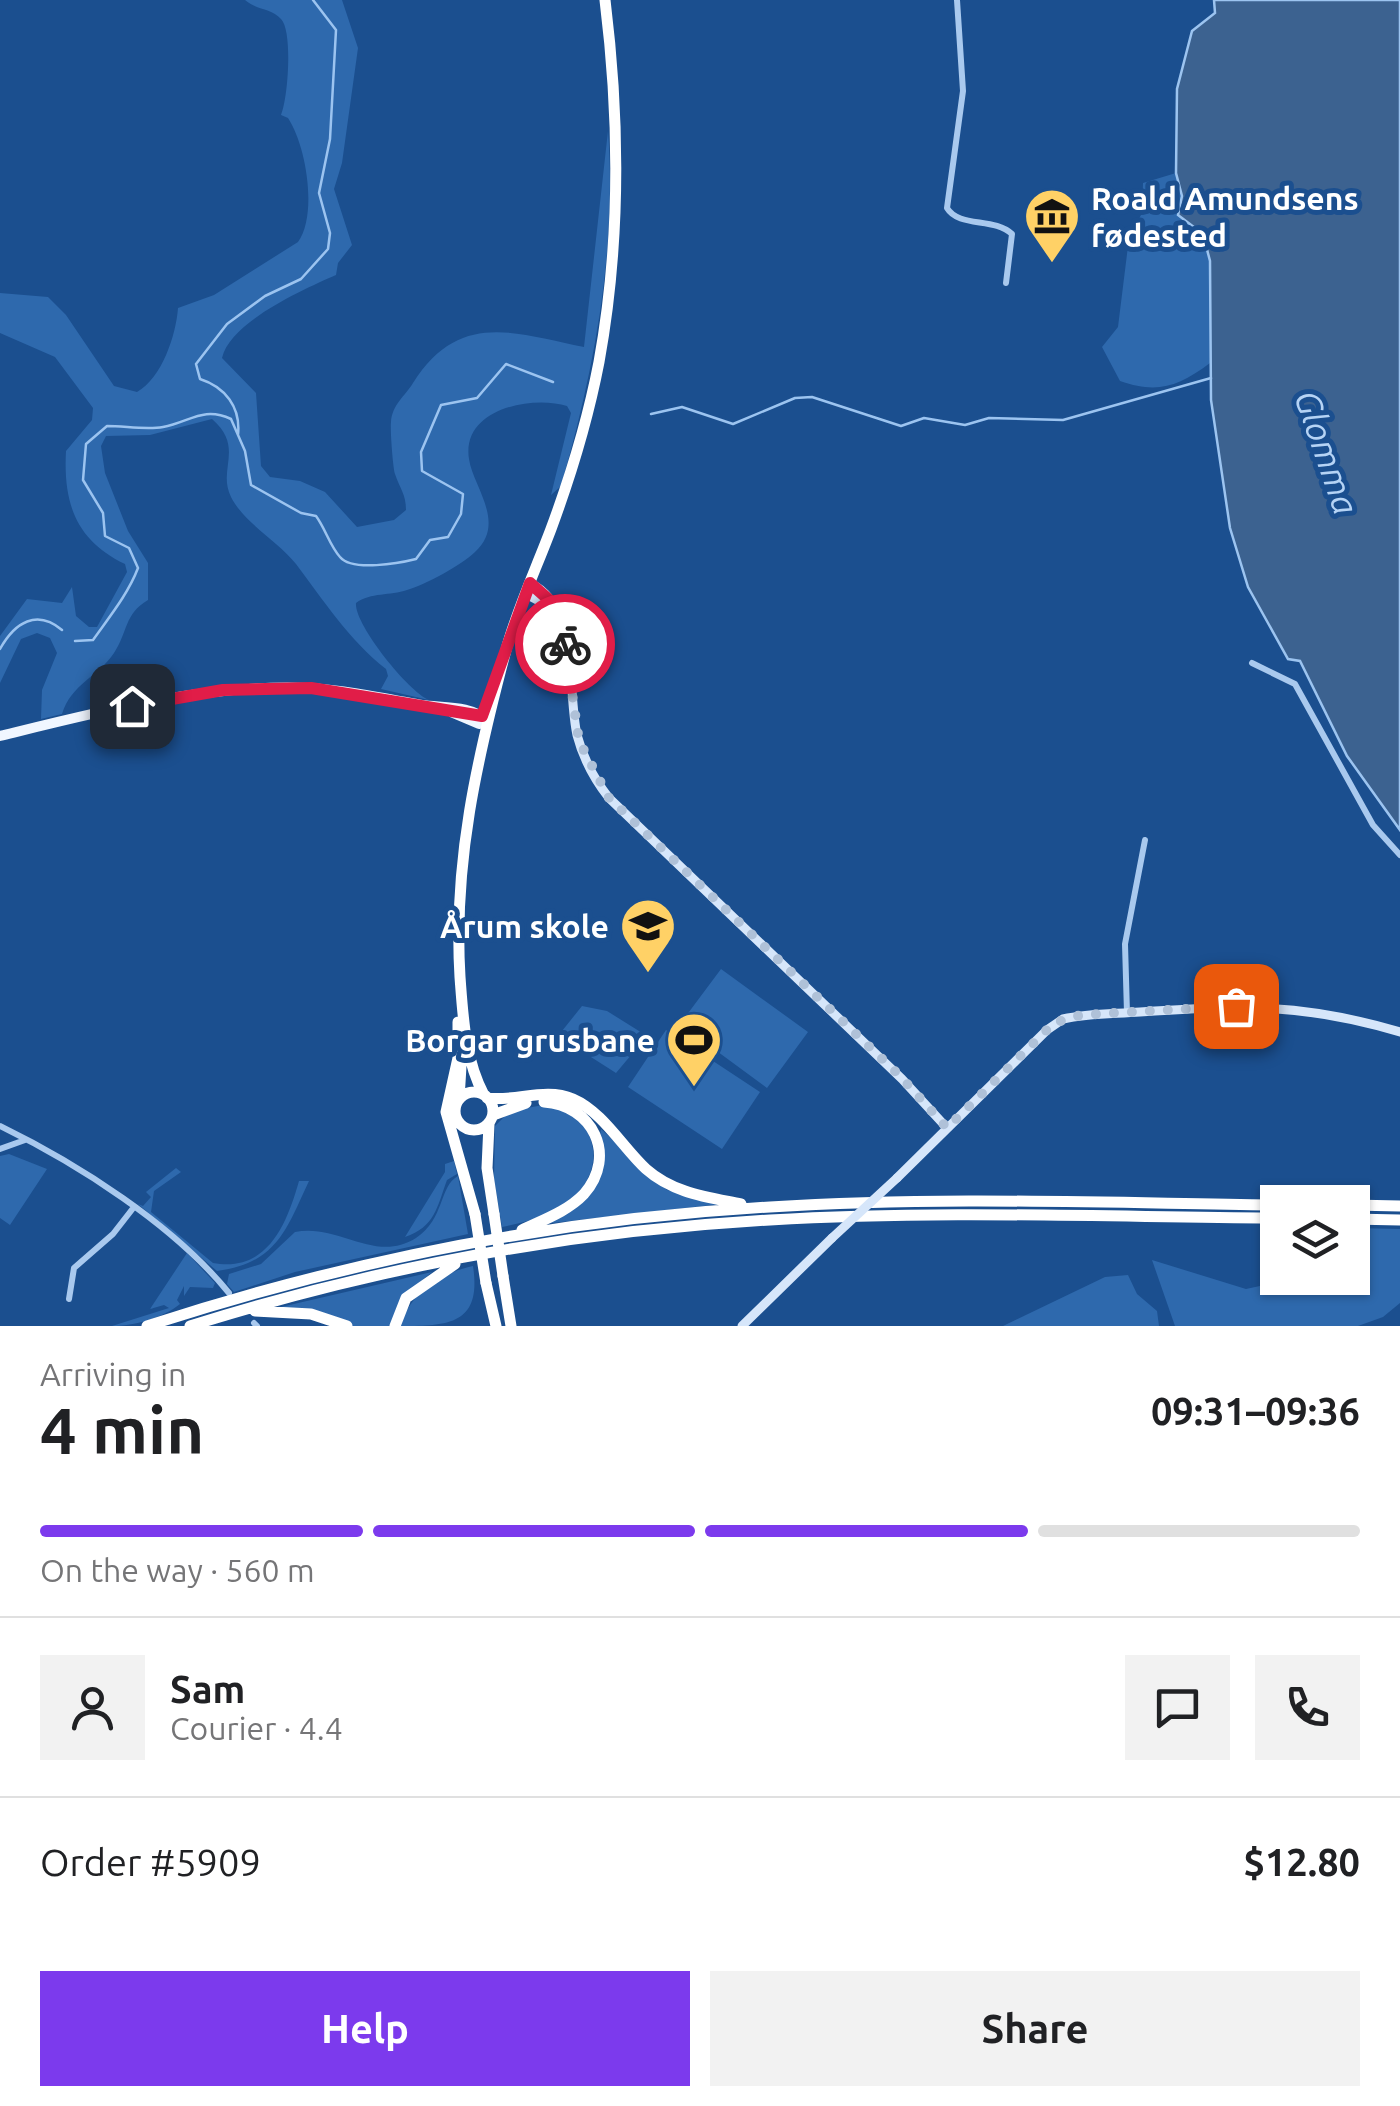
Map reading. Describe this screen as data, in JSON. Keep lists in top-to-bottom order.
{
  "water": ["Glomma"],
  "places": {
    "museum": ["Roald Amundsens fødested"],
    "school or university": ["Årum skole"],
    "sports": ["Borgar grusbane"]
  },
  "page": {
    "heading": ["4 min", "Arriving in", "09:31–09:36"],
    "panel": [
      "Sam",
      "Courier · 4.4",
      "Order #5909",
      "$12.80"
    ],
    "bar": "On the way · 560 m",
    "buttons": ["Help", "Share"]
  }
}
